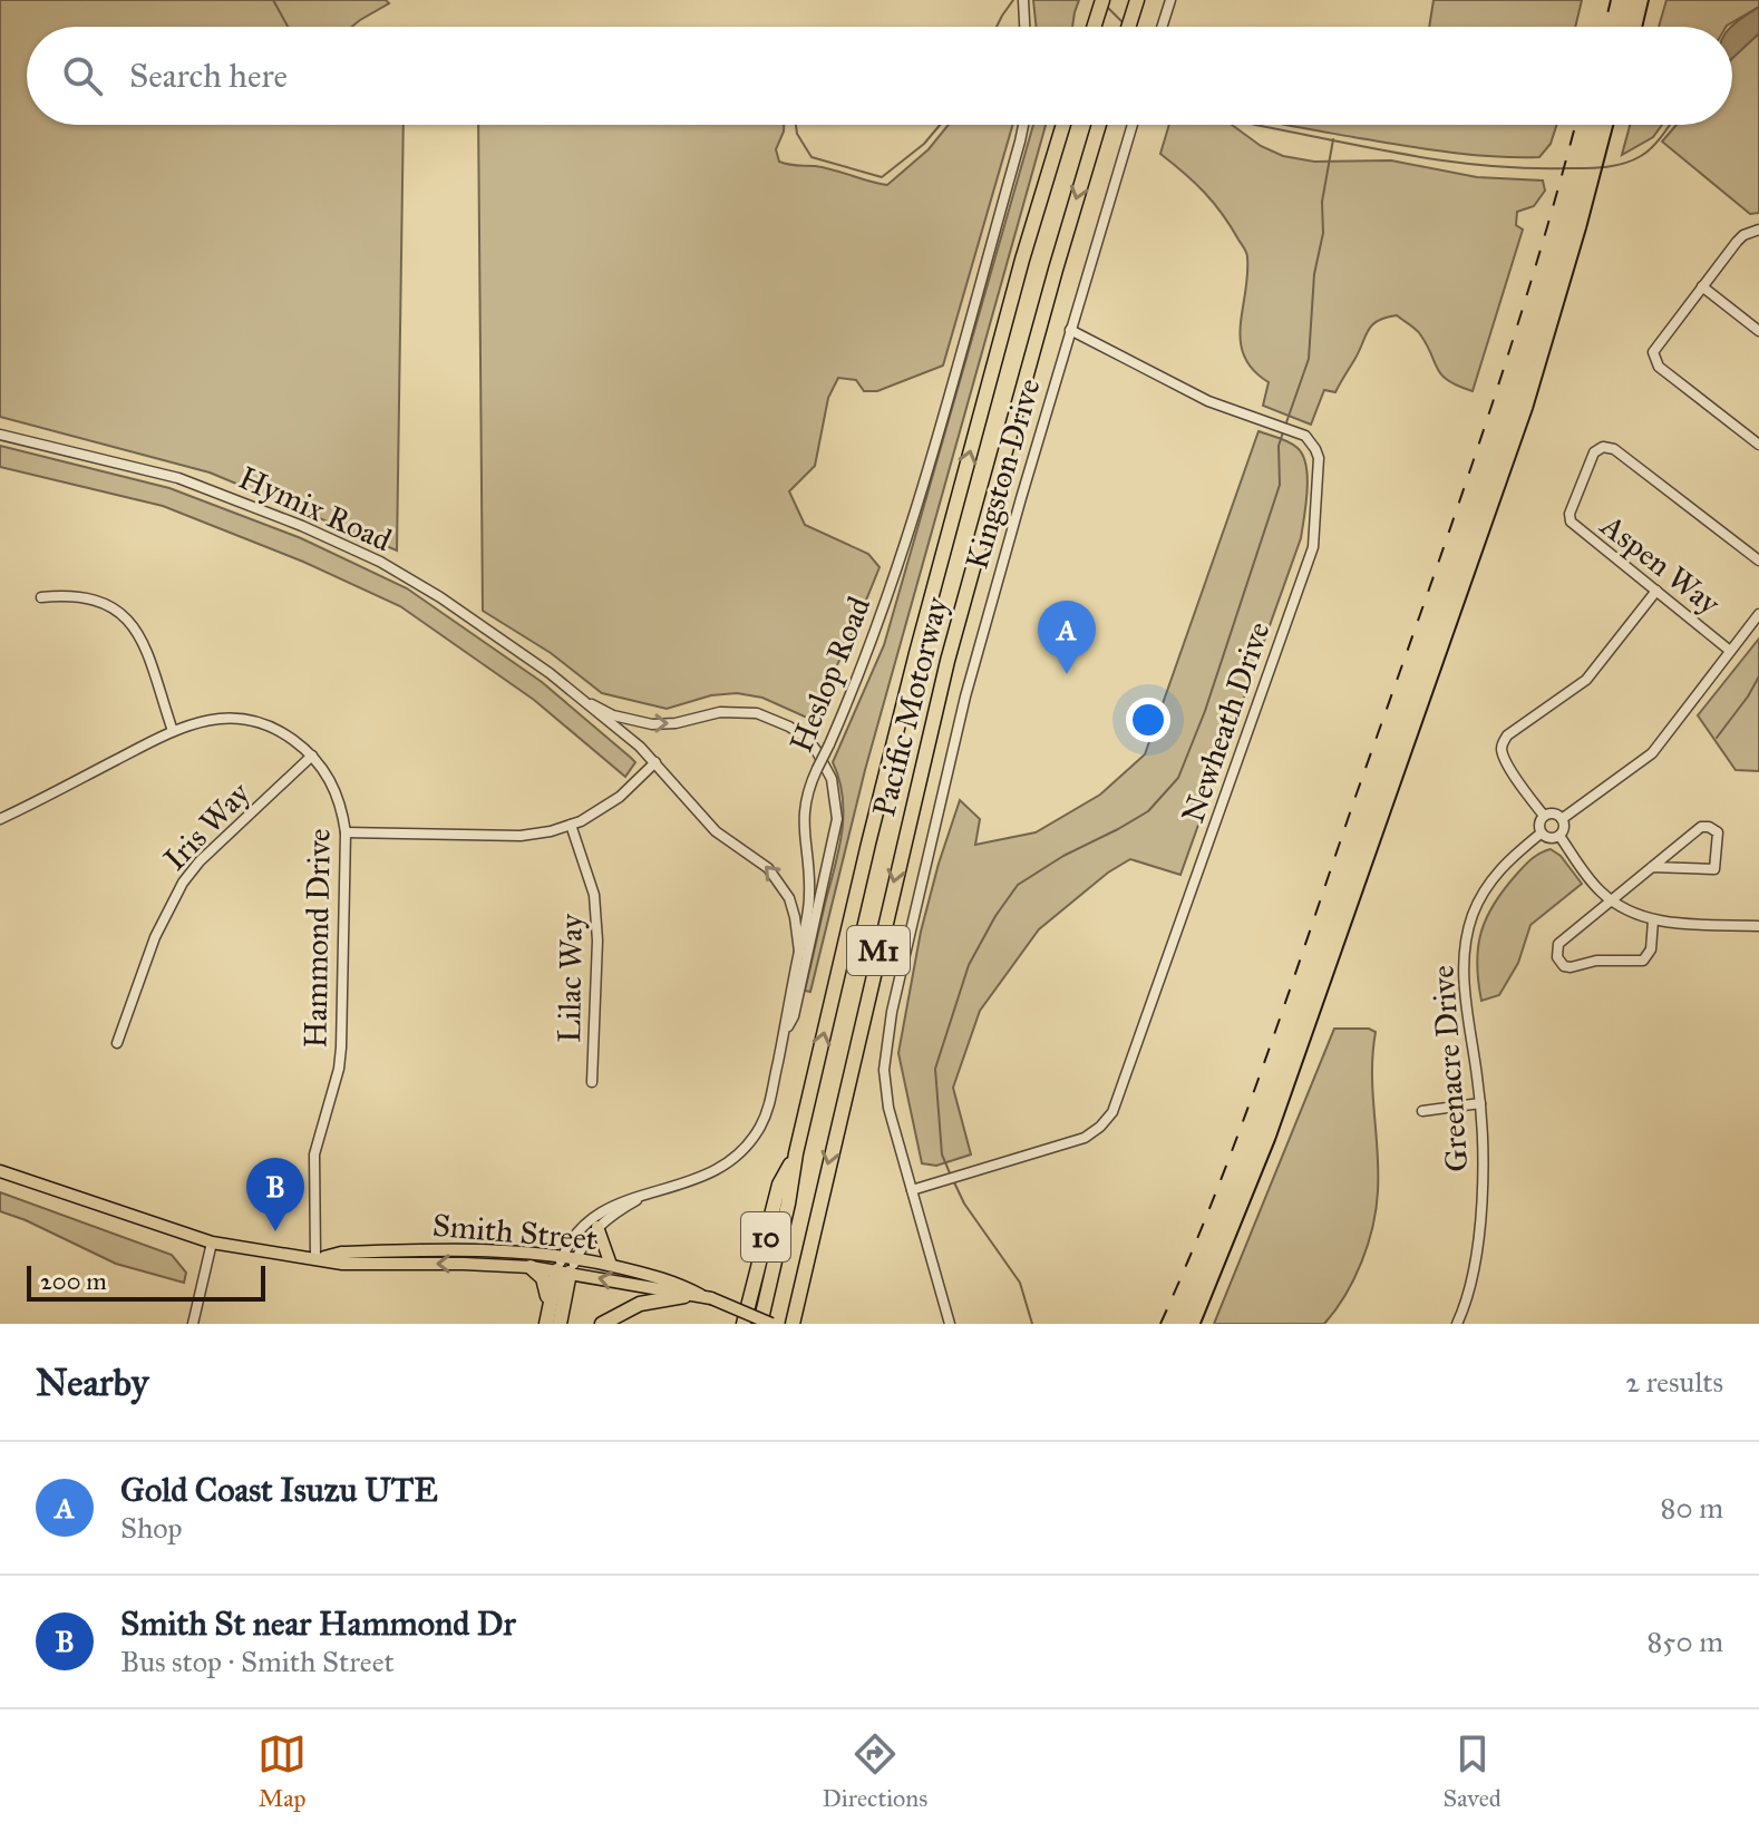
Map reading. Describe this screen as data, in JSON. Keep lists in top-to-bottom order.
{
  "streets": {
    "highway": ["Pacific Motorway", "M1", "10"],
    "main road": ["Smith Street"],
    "street": [
      "Kingston Drive",
      "Hymix Road",
      "Aspen Way",
      "Heslop Road",
      "Newheath Drive",
      "Iris Way",
      "Hammond Drive",
      "Lilac Way",
      "Greenacre Drive"
    ]
  },
  "crossings": [
    ["Kingston Drive", "Newheath Drive"],
    ["Hymix Road", "Heslop Road"],
    ["Heslop Road", "Smith Street"],
    ["Pacific Motorway", "10"],
    ["Iris Way", "Hammond Drive"],
    ["Hammond Drive", "Smith Street"]
  ],
  "scale_bar": "200 m",
  "page": {
    "search": "Search here",
    "pins": ["A", "B"],
    "scale": "200 m",
    "heading": ["Nearby", "2 results"],
    "list": [
      {
        "mark": "A",
        "name": "Gold Coast Isuzu UTE",
        "note": "Shop",
        "value": "80 m"
      },
      {
        "mark": "B",
        "name": "Smith St near Hammond Dr",
        "note": "Bus stop · Smith Street",
        "value": "850 m"
      }
    ],
    "nav": ["Map", "Directions", "Saved"]
  }
}
